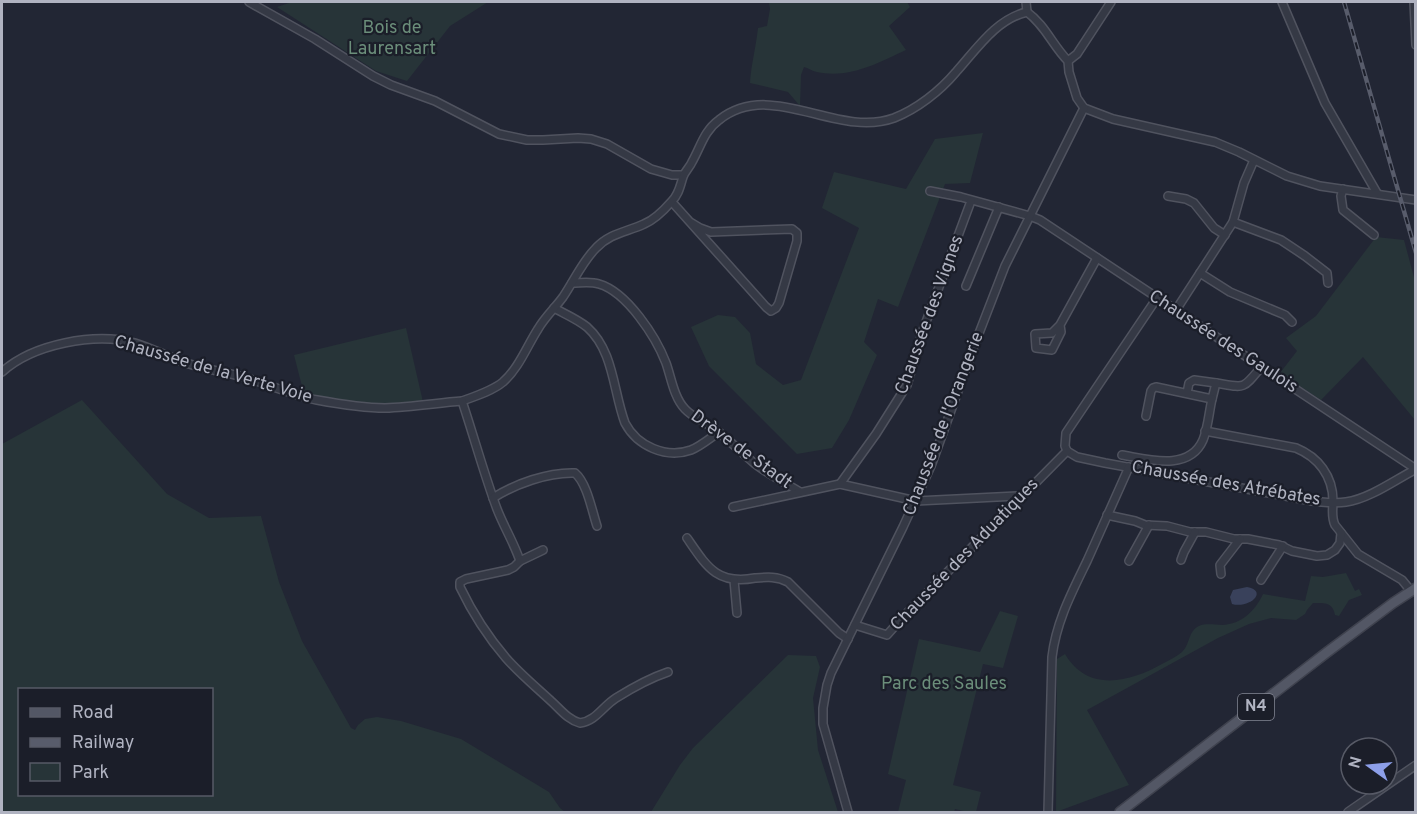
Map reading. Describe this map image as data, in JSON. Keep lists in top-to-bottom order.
{
  "streets": {
    "main road": ["N4"],
    "street": [
      "Chaussée des Vignes",
      "Chaussée des Gaulois",
      "Chaussée de la Verte Voie",
      "Chaussée de l'Orangerie",
      "Drève de Stadt",
      "Chaussée des Atrébates",
      "Chaussée des Aduatiques"
    ]
  },
  "crossings": [
    ["Chaussée des Vignes", "Chaussée des Gaulois"],
    ["Chaussée des Gaulois", "Chaussée de l'Orangerie"],
    ["Chaussée des Gaulois", "Chaussée des Atrébates"],
    ["Chaussée de la Verte Voie", "Drève de Stadt"],
    ["Chaussée de l'Orangerie", "Chaussée des Aduatiques"],
    ["Chaussée des Atrébates", "Chaussée des Aduatiques"]
  ],
  "parks": ["Bois de Laurensart", "Parc des Saules"],
  "legend": ["Road", "Railway", "Park"],
  "north": "left"
}
